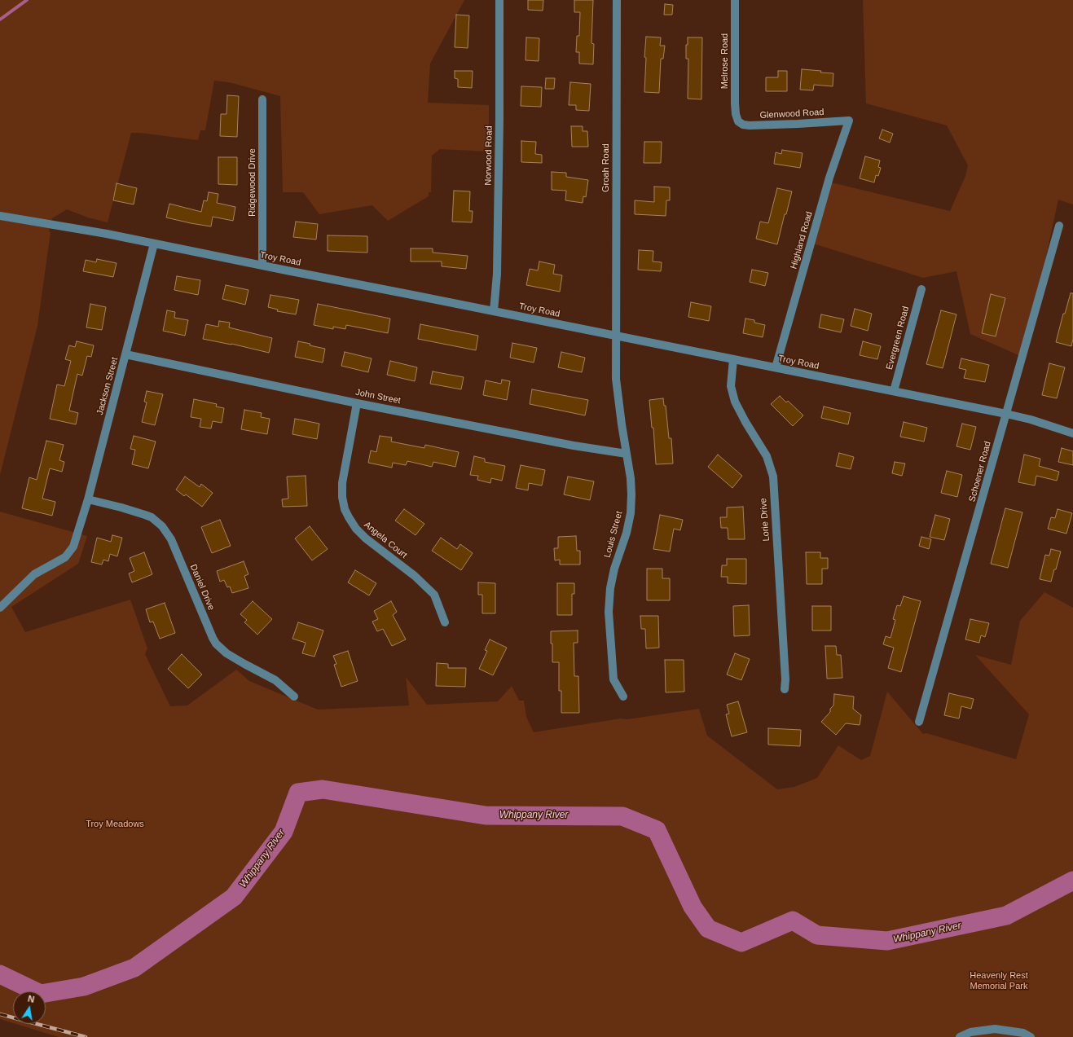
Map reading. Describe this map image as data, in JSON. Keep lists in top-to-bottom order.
{
  "streets": {
    "street": [
      "Melrose Road",
      "Glenwood Road",
      "Norwood Road",
      "Groah Road",
      "Ridgewood Drive",
      "Highland Road",
      "Troy Road",
      "Evergreen Road",
      "Jackson Street",
      "John Street",
      "Schoener Road",
      "Lorie Drive",
      "Louis Street",
      "Angela Court",
      "Daniel Drive"
    ]
  },
  "crossings": [
    ["Melrose Road", "Glenwood Road"],
    ["Glenwood Road", "Highland Road"],
    ["Norwood Road", "Troy Road"],
    ["Groah Road", "Troy Road"],
    ["Groah Road", "Louis Street"],
    ["Ridgewood Drive", "Troy Road"],
    ["Highland Road", "Troy Road"],
    ["Troy Road", "Evergreen Road"],
    ["Troy Road", "Jackson Street"],
    ["Troy Road", "Schoener Road"],
    ["Troy Road", "Lorie Drive"],
    ["Troy Road", "Louis Street"],
    ["Jackson Street", "John Street"],
    ["Jackson Street", "Daniel Drive"],
    ["John Street", "Louis Street"],
    ["John Street", "Angela Court"]
  ],
  "water": ["Whippany River"],
  "parks": ["Troy Meadows", "Heavenly Rest Memorial Park"],
  "north": "top"
}
